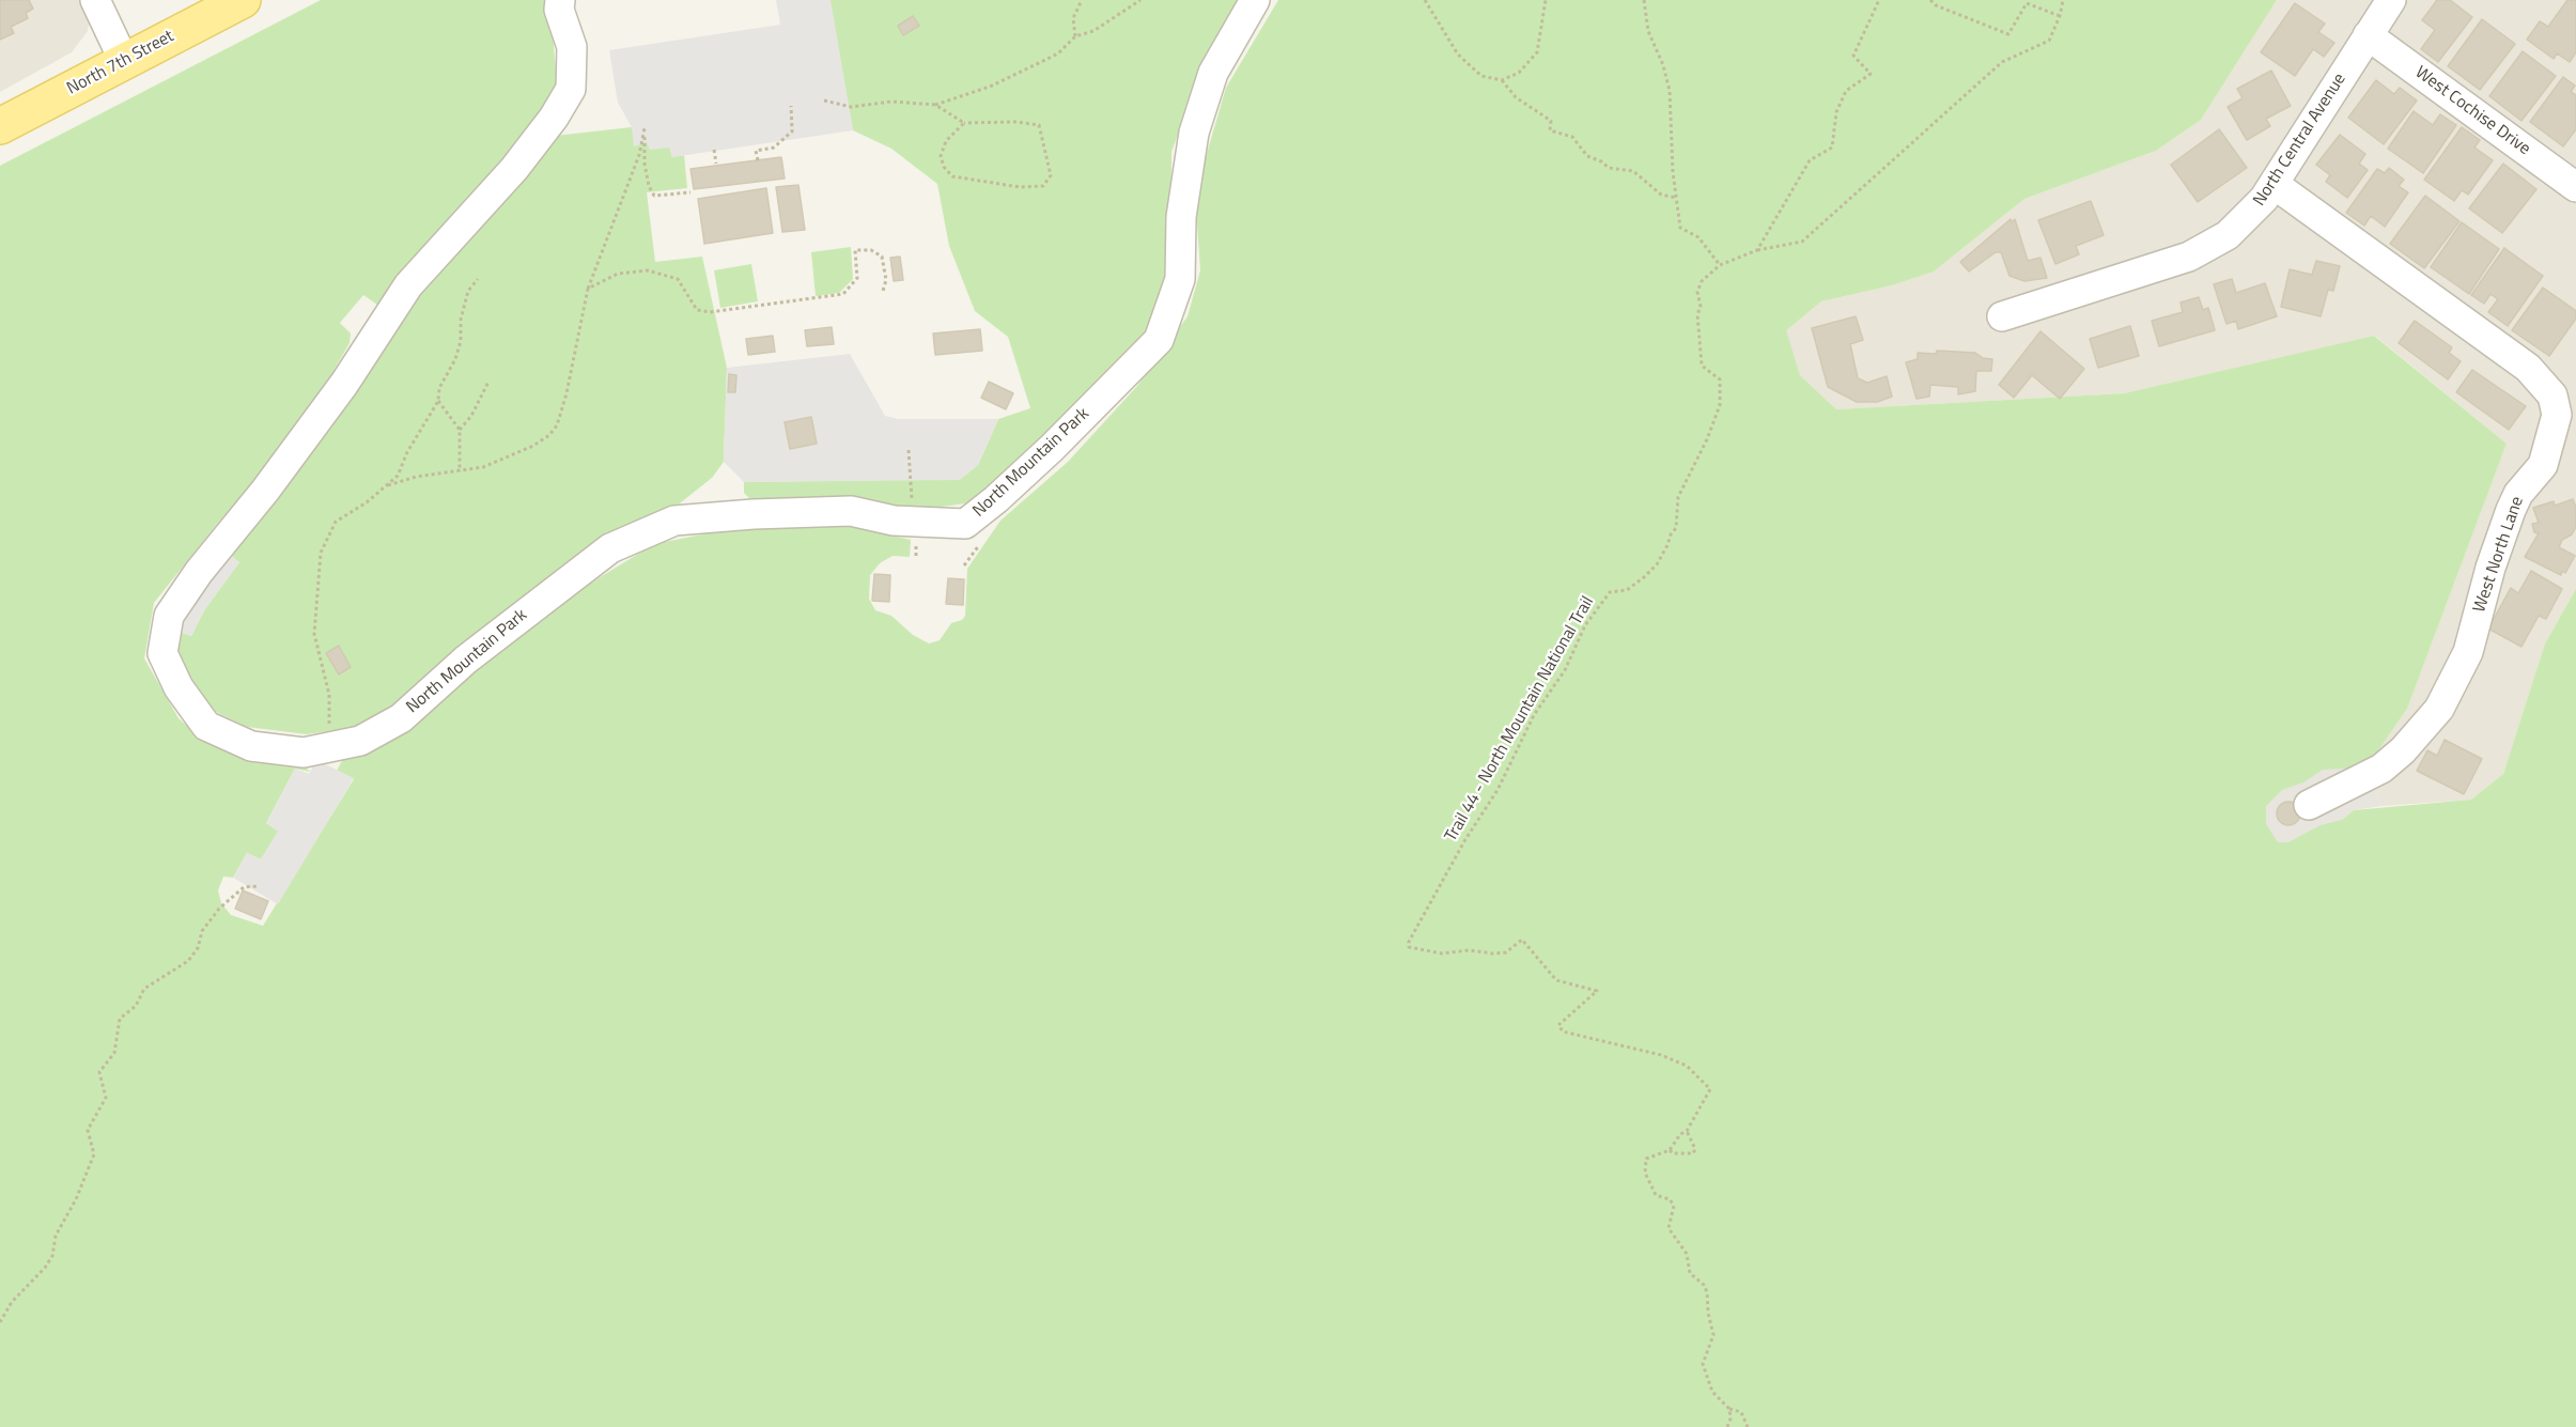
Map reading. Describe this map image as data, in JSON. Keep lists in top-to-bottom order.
{
  "streets": {
    "main road": ["North 7th Street"],
    "street": [
      "West Cochise Drive",
      "North Central Avenue",
      "North Mountain Park",
      "West North Lane"
    ],
    "path": ["Trail 44 - North Mountain National Trail"]
  },
  "crossings": [
    ["West Cochise Drive", "North Central Avenue"],
    ["North Central Avenue", "West North Lane"]
  ]
}
